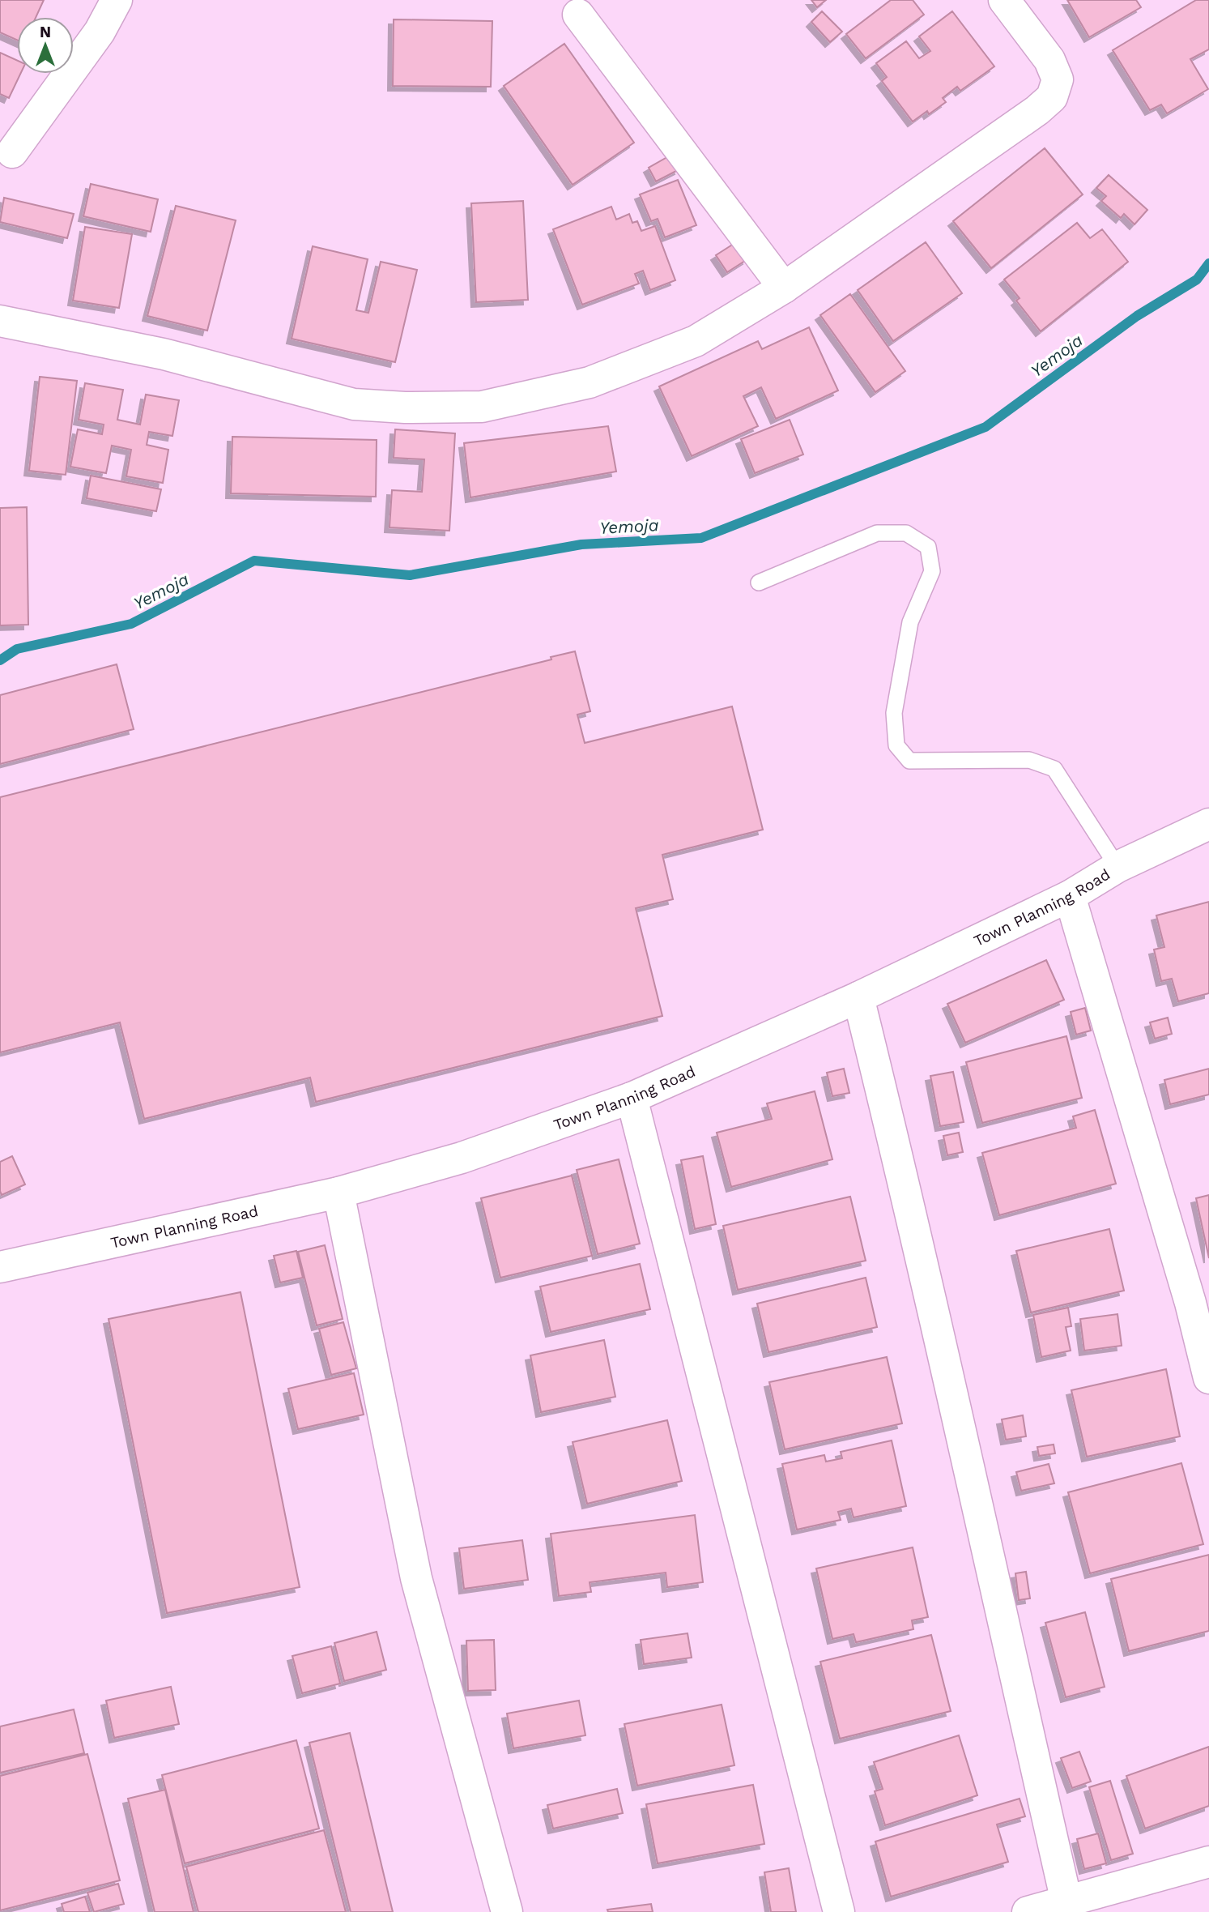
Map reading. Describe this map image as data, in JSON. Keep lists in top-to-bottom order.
{
  "streets": {
    "street": ["Town Planning Road"]
  },
  "water": ["Yemoja"],
  "north": "top"
}
